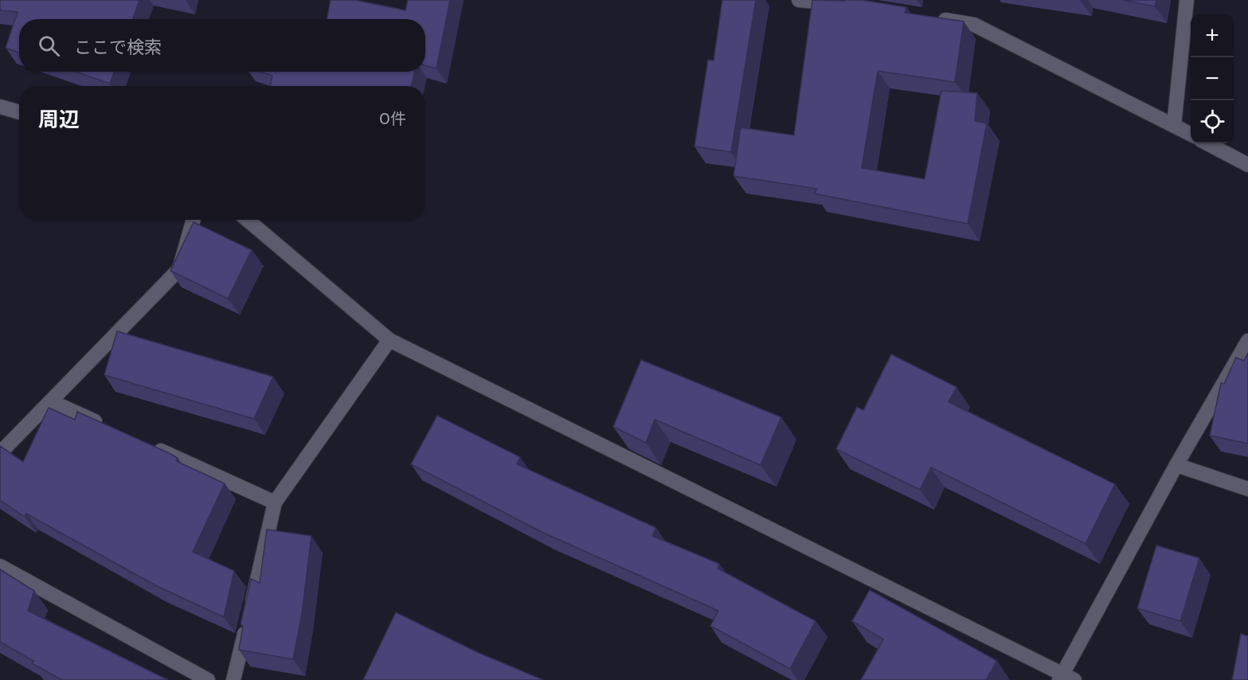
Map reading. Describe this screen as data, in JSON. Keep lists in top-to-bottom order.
{
  "page": {
    "map_buttons": ["+", "−"],
    "search": "ここで検索",
    "heading": ["周辺", "0件"]
  }
}
